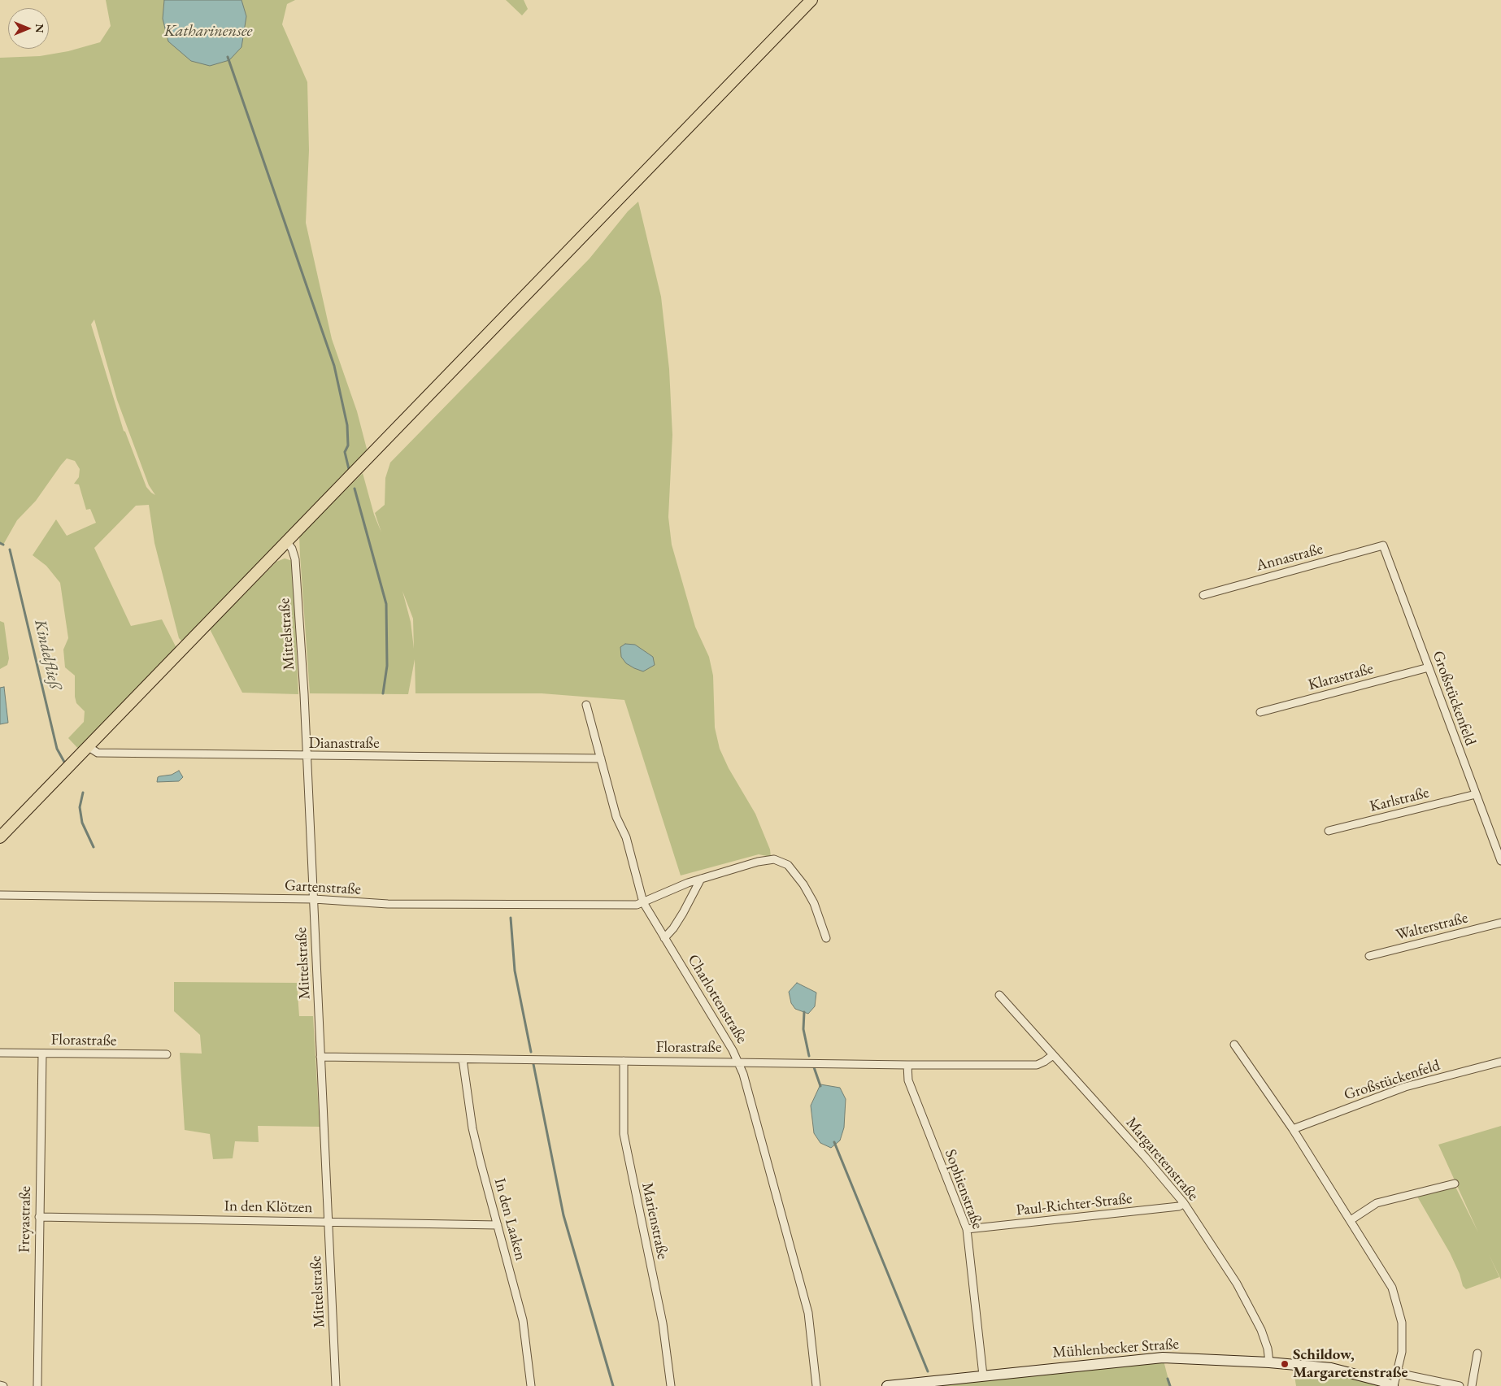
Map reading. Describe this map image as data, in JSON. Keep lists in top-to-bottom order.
{
  "streets": {
    "main road": ["Mühlenbecker Straße"],
    "street": [
      "Annastraße",
      "Mittelstraße",
      "Klarastraße",
      "Großstückenfeld",
      "Dianastraße",
      "Karlstraße",
      "Gartenstraße",
      "Walterstraße",
      "Charlottenstraße",
      "Florastraße",
      "Margaretenstraße",
      "Sophienstraße",
      "Paul-Richter-Straße",
      "In den Klötzen",
      "Freyastraße",
      "In den Laaken",
      "Marienstraße"
    ]
  },
  "crossings": [
    ["Annastraße", "Großstückenfeld"],
    ["Mittelstraße", "Dianastraße"],
    ["Mittelstraße", "Gartenstraße"],
    ["Mittelstraße", "Florastraße"],
    ["Mittelstraße", "In den Klötzen"],
    ["Klarastraße", "Großstückenfeld"],
    ["Großstückenfeld", "Karlstraße"],
    ["Dianastraße", "Charlottenstraße"],
    ["Gartenstraße", "Charlottenstraße"],
    ["Charlottenstraße", "Florastraße"],
    ["Florastraße", "Margaretenstraße"],
    ["Florastraße", "Sophienstraße"],
    ["Florastraße", "Freyastraße"],
    ["Florastraße", "In den Laaken"],
    ["Florastraße", "Marienstraße"],
    ["Margaretenstraße", "Paul-Richter-Straße"],
    ["Margaretenstraße", "Mühlenbecker Straße"],
    ["Sophienstraße", "Paul-Richter-Straße"],
    ["Sophienstraße", "Mühlenbecker Straße"],
    ["In den Klötzen", "Freyastraße"],
    ["In den Klötzen", "In den Laaken"]
  ],
  "water": ["Katharinensee", "Kindelfließ"],
  "places": ["Schildow, Margaretenstraße"],
  "north": "right"
}
